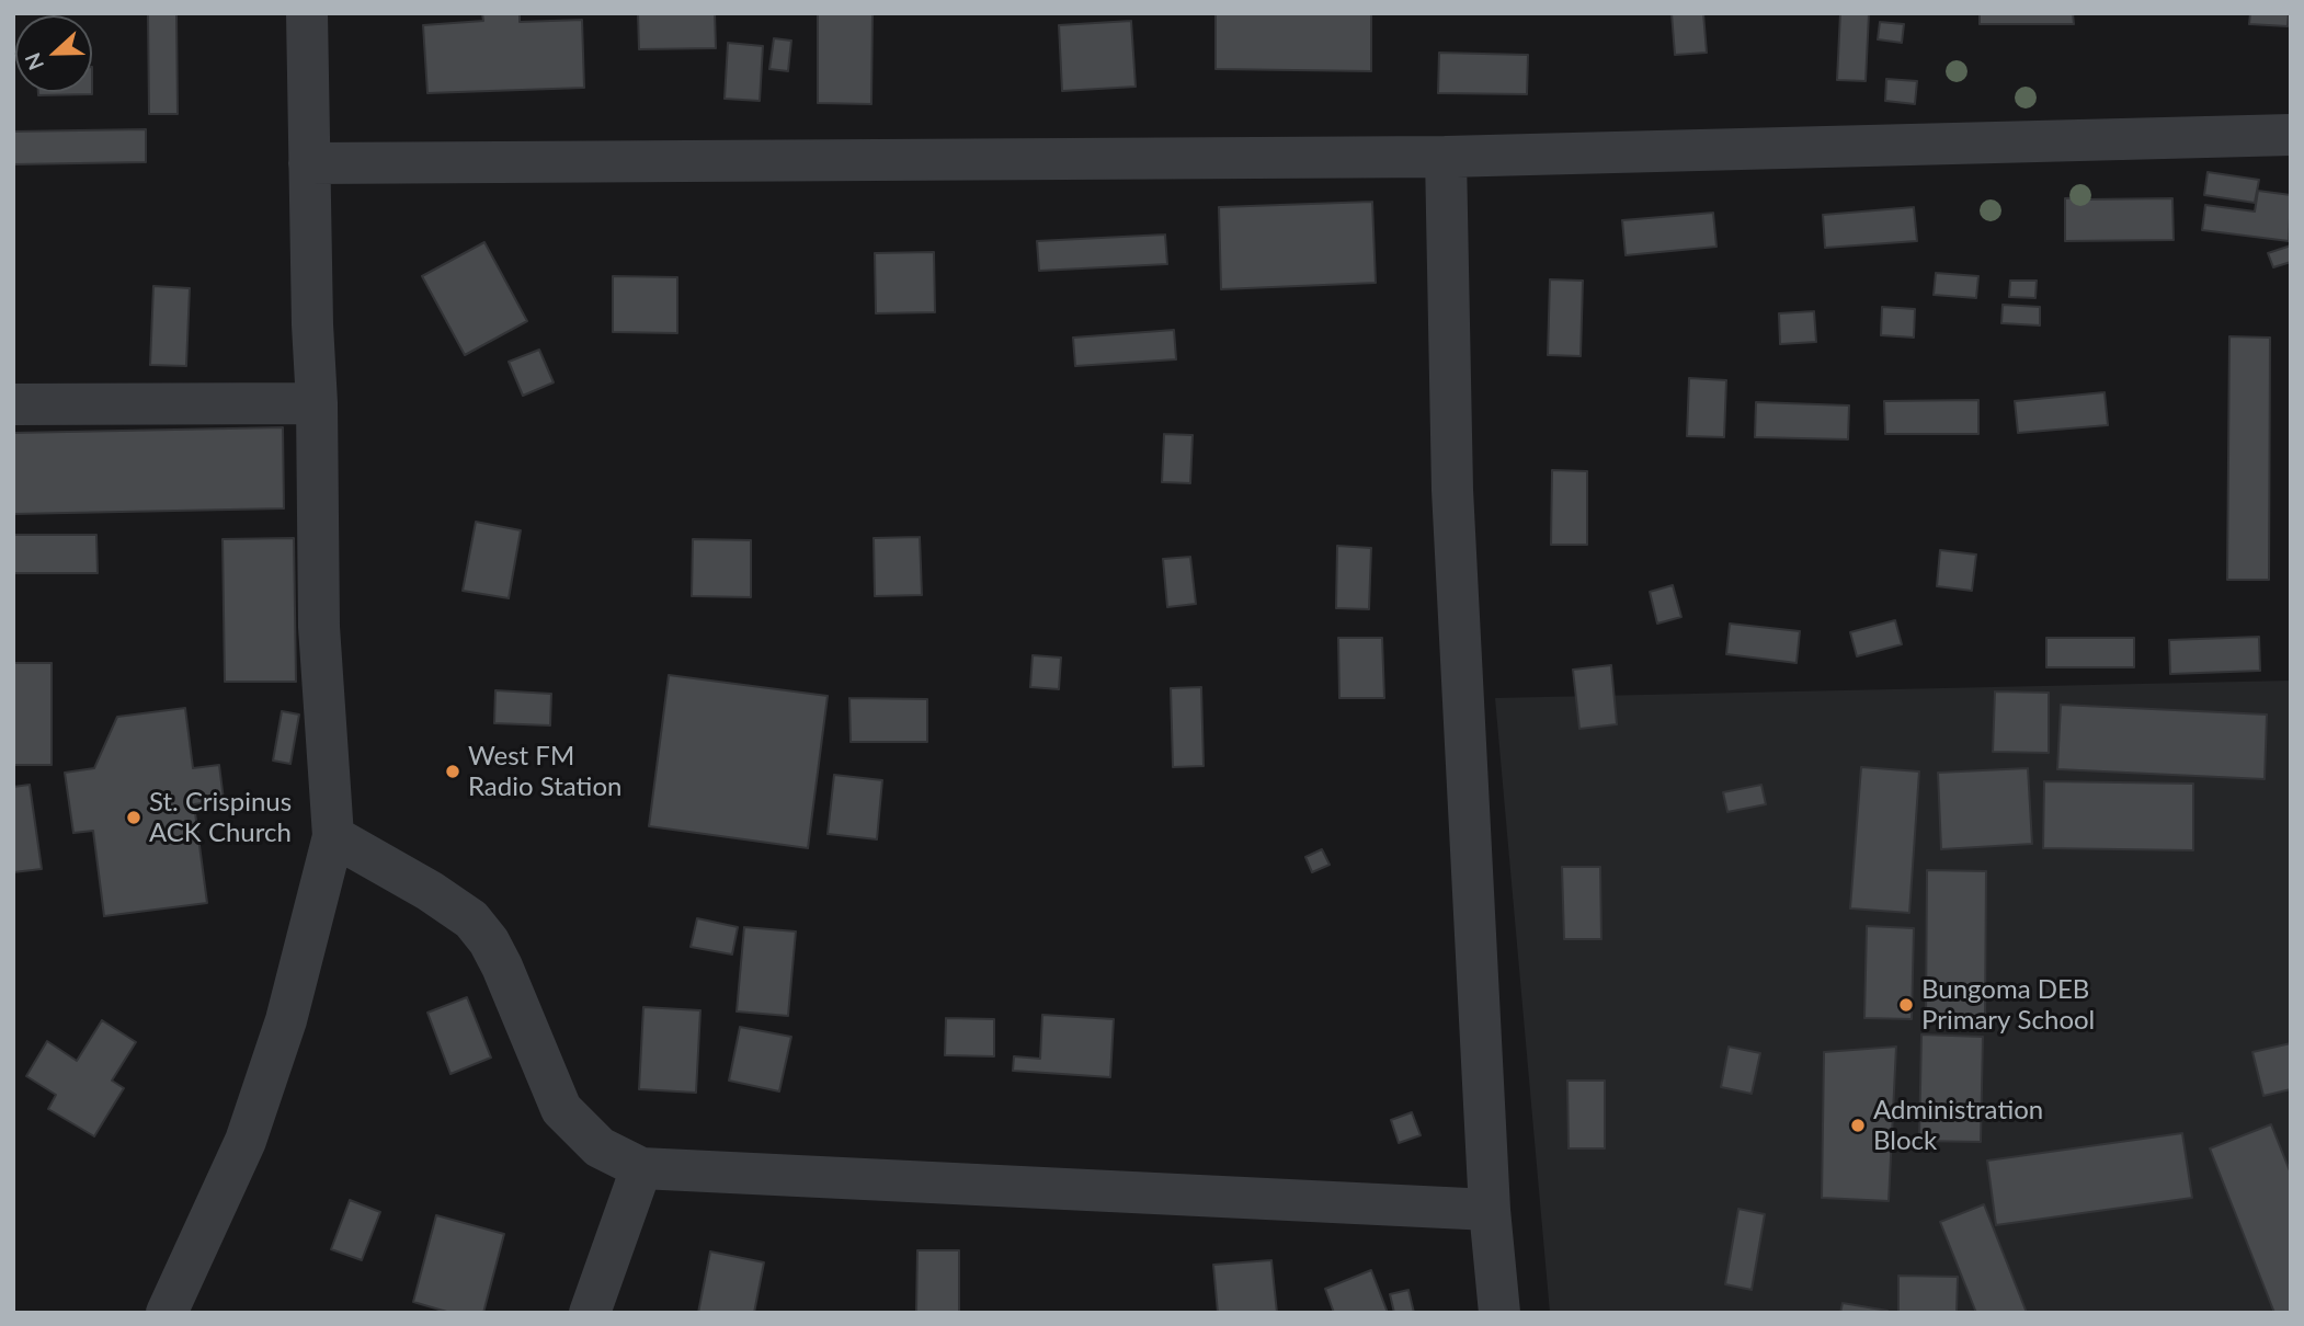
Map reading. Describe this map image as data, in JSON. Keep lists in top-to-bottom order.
{
  "places": [
    "West FM Radio Station",
    "St. Crispinus ACK Church",
    "Bungoma DEB Primary School",
    "Administration Block"
  ],
  "north": "left"
}
